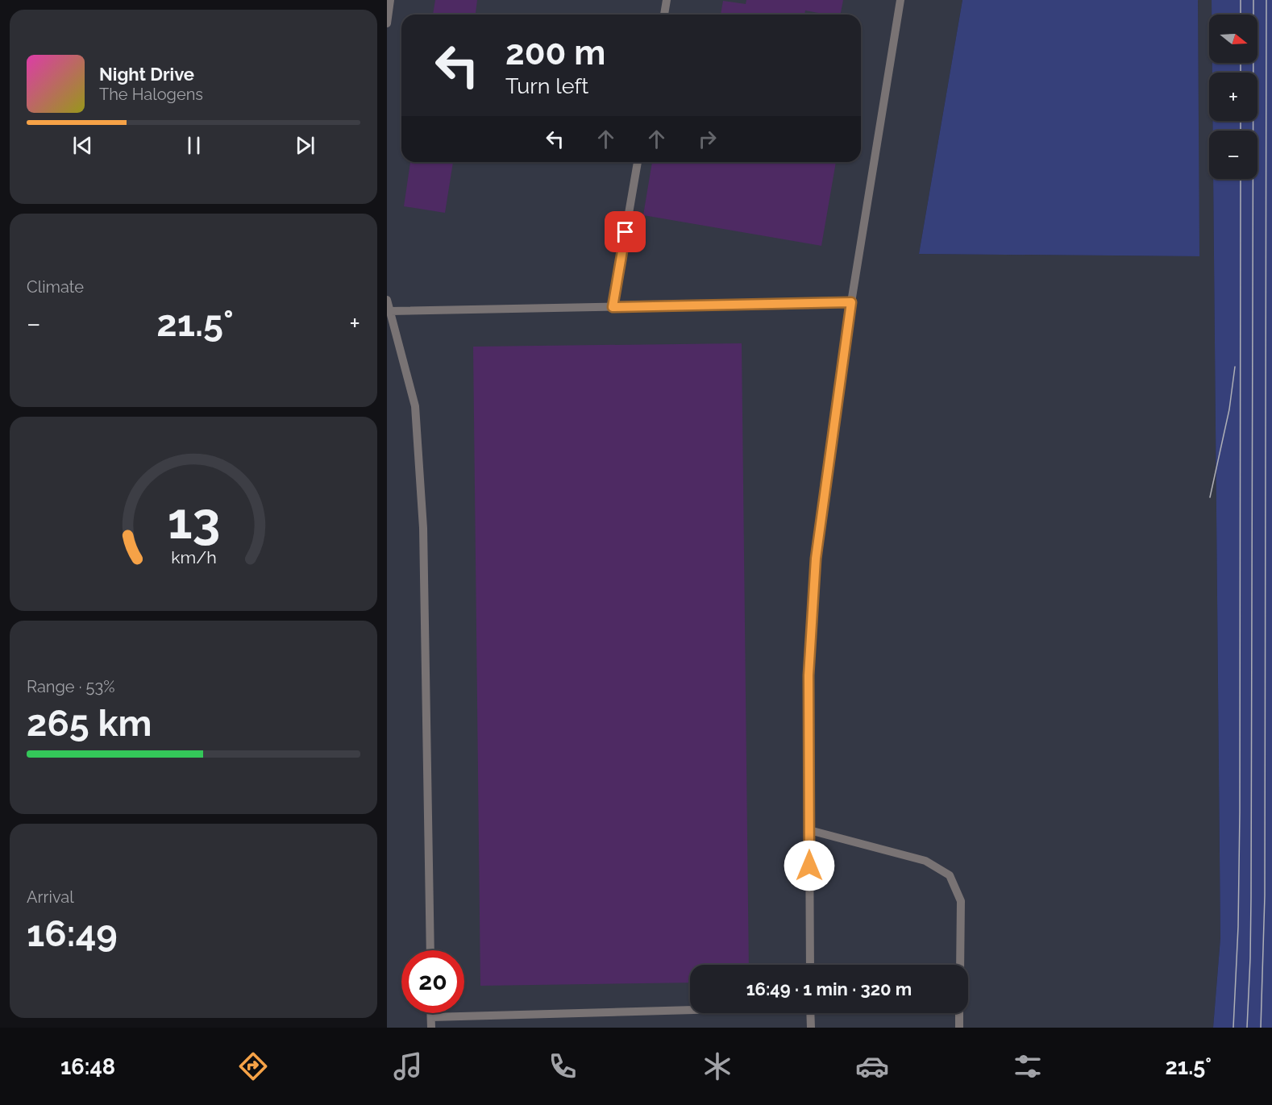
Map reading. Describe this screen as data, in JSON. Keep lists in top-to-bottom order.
{
  "north": "right",
  "page": {
    "map_buttons": ["+", "−"],
    "turn": ["200 m", "Turn left"],
    "song": ["Night Drive", "The Halogens"],
    "tile": [
      "Climate",
      ["Range · 53%", "265 km"],
      ["Arrival", "16:49"]
    ],
    "heat": ["−", "21.5°", "+"],
    "limit": "20",
    "trip": "16:49 · 1 min · 320 m",
    "tabs": ["16:48", "21.5°"],
    "gauge": ["13", "km/h"]
  }
}
